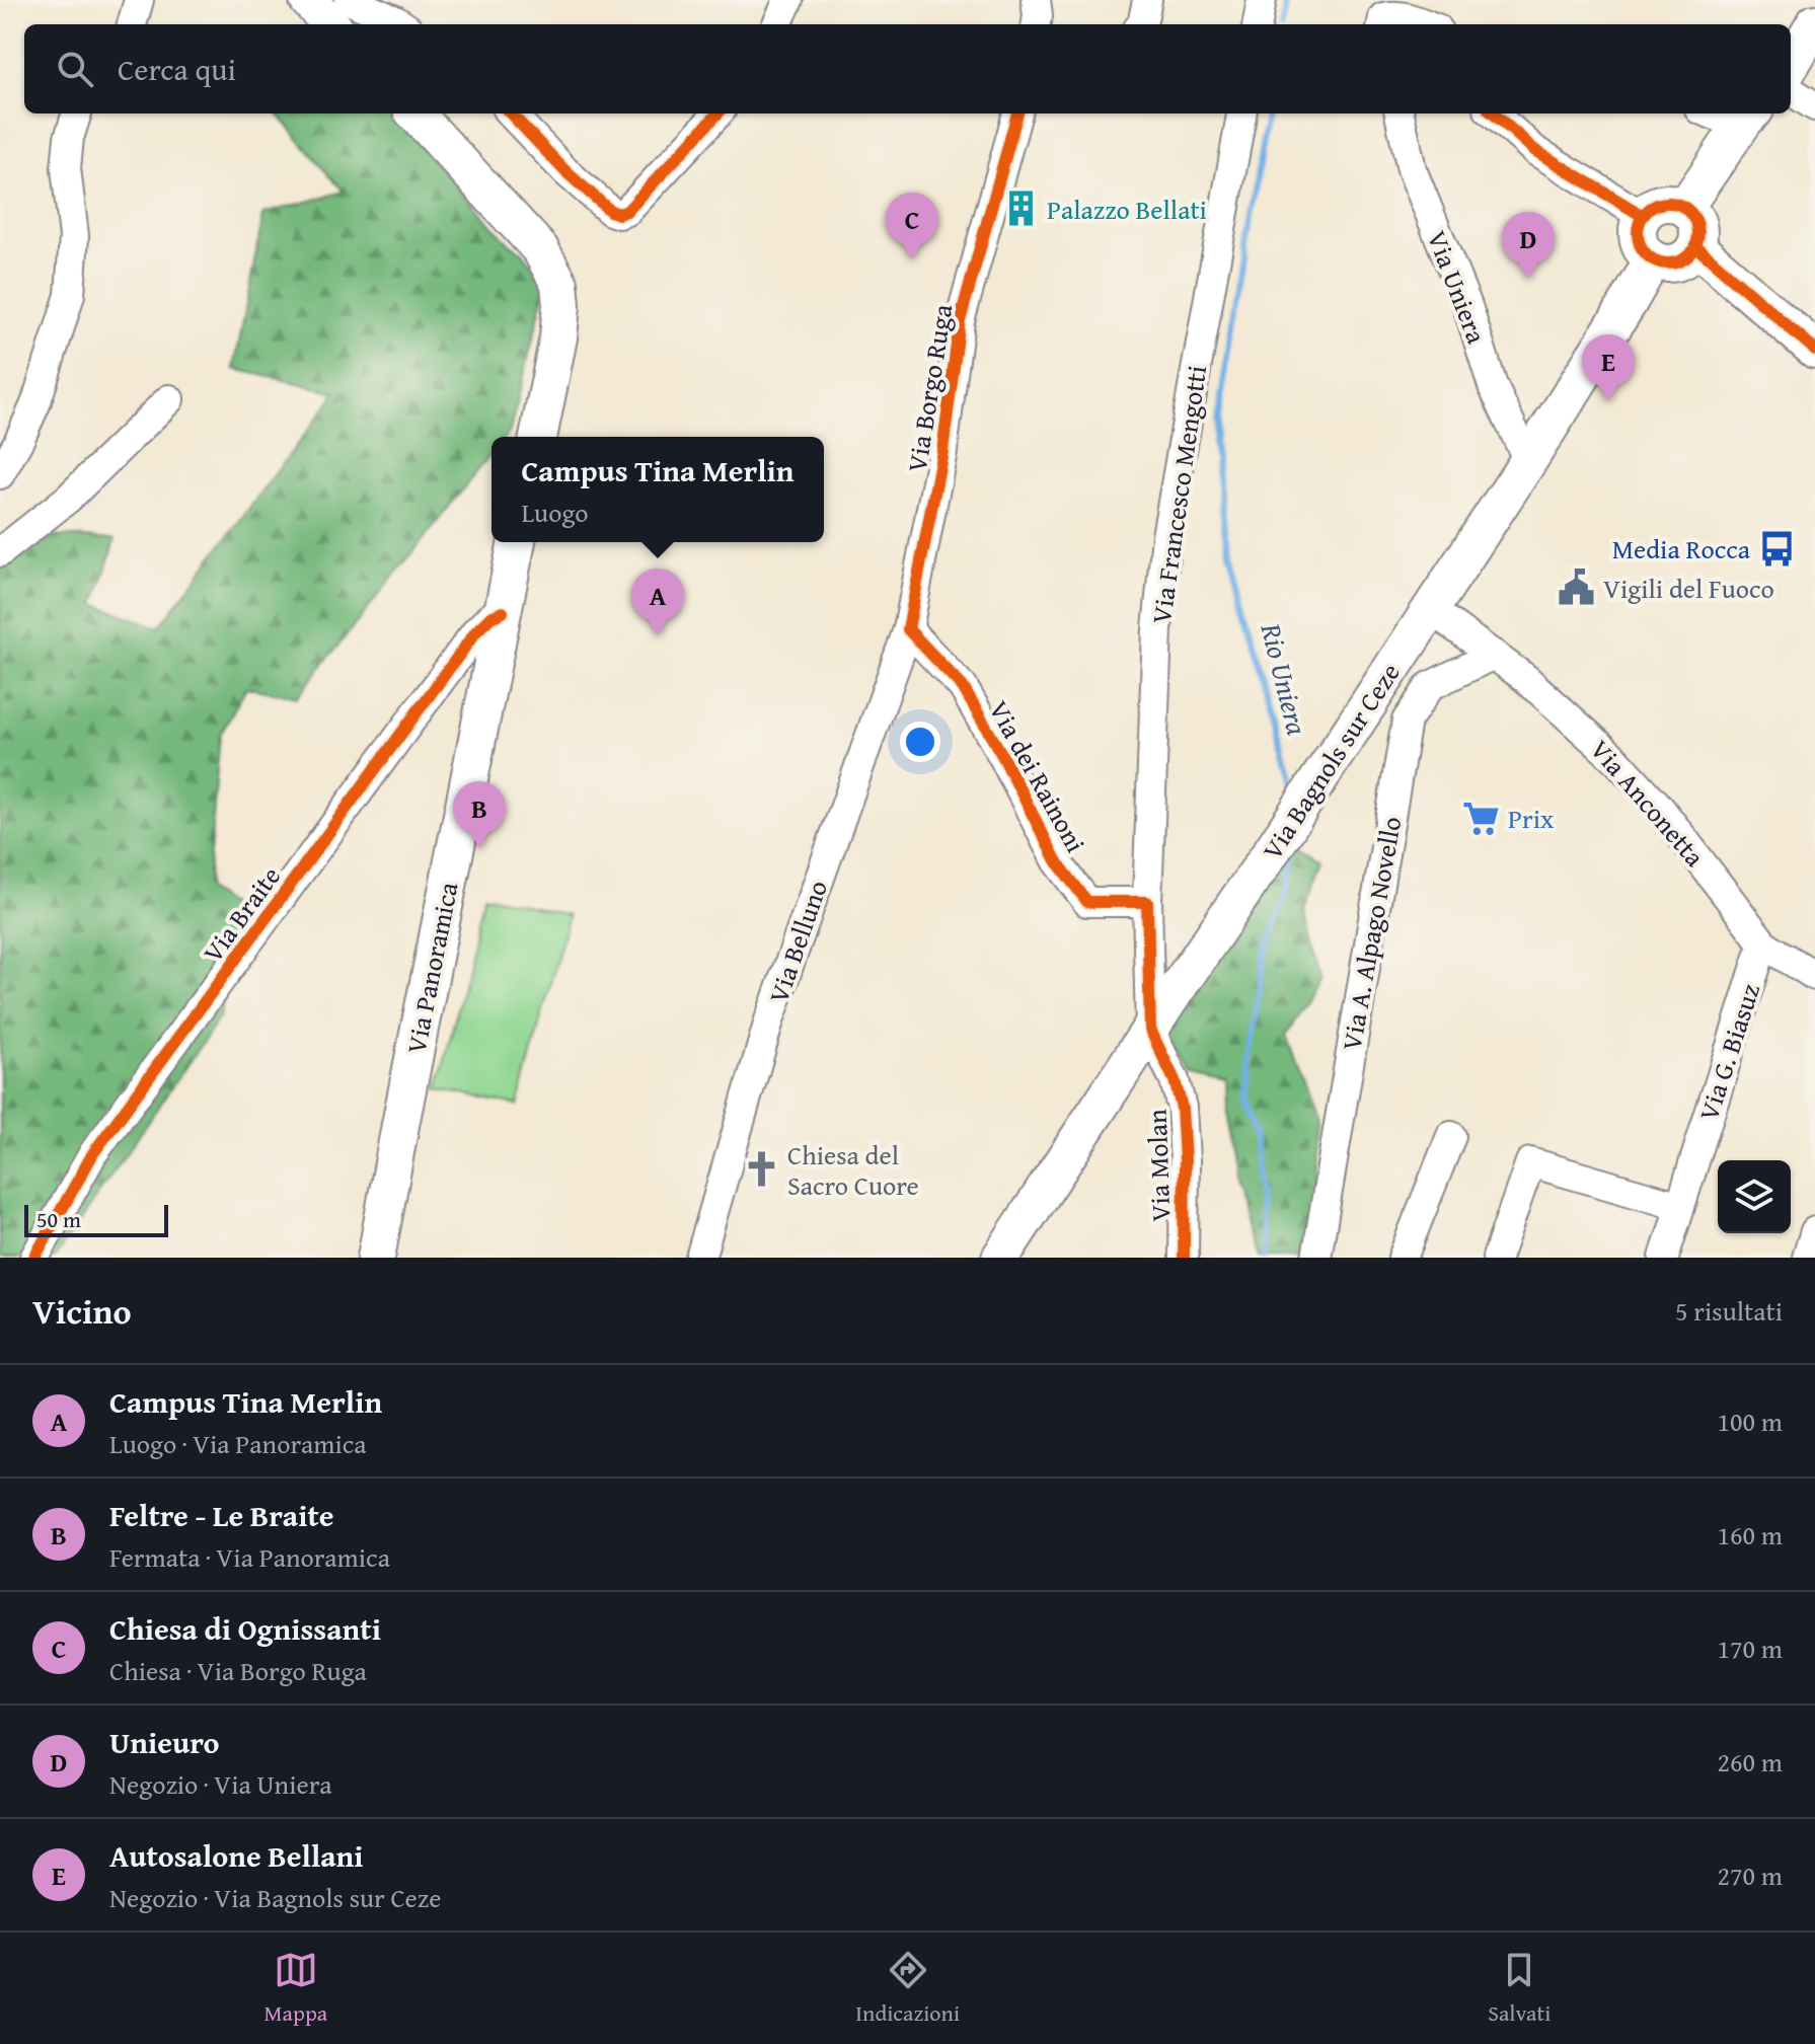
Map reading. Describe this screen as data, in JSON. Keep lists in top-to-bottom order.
{
  "streets": {
    "main road": ["Via Bagnols sur Ceze", "Via Panoramica"],
    "street": [
      "Via Uniera",
      "Via Borgo Ruga",
      "Via Francesco Mengotti",
      "Via dei Rainoni",
      "Via Anconetta",
      "Via Braite",
      "Via A. Alpago Novello",
      "Via Belluno",
      "Via G. Biasuz",
      "Via Molan"
    ]
  },
  "crossings": [
    ["Via Uniera", "Via Bagnols sur Ceze"],
    ["Via Borgo Ruga", "Via dei Rainoni"],
    ["Via Borgo Ruga", "Via Belluno"],
    ["Via Francesco Mengotti", "Via Bagnols sur Ceze"],
    ["Via Francesco Mengotti", "Via dei Rainoni"],
    ["Via Francesco Mengotti", "Via Molan"],
    ["Via Bagnols sur Ceze", "Via Anconetta"],
    ["Via Bagnols sur Ceze", "Via Molan"],
    ["Via dei Rainoni", "Via Belluno"],
    ["Via Anconetta", "Via A. Alpago Novello"],
    ["Via Anconetta", "Via G. Biasuz"],
    ["Via Braite", "Via Panoramica"]
  ],
  "water": ["Rio Uniera"],
  "places": {
    "building": ["Palazzo Bellati"],
    "bus stop": ["Media Rocca"],
    "public building": ["Vigili del Fuoco"],
    "supermarket": ["Prix"],
    "church": ["Chiesa del Sacro Cuore"]
  },
  "scale_bar": "50 m",
  "page": {
    "search": "Cerca qui",
    "pins": [
      "C",
      "D",
      "E",
      "A",
      "B"
    ],
    "popup": ["Campus Tina Merlin", "Luogo"],
    "scale": "50 m",
    "heading": ["Vicino", "5 risultati"],
    "list": [
      {
        "mark": "A",
        "name": "Campus Tina Merlin",
        "note": "Luogo · Via Panoramica",
        "value": "100 m"
      },
      {
        "mark": "B",
        "name": "Feltre - Le Braite",
        "note": "Fermata · Via Panoramica",
        "value": "160 m"
      },
      {
        "mark": "C",
        "name": "Chiesa di Ognissanti",
        "note": "Chiesa · Via Borgo Ruga",
        "value": "170 m"
      },
      {
        "mark": "D",
        "name": "Unieuro",
        "note": "Negozio · Via Uniera",
        "value": "260 m"
      },
      {
        "mark": "E",
        "name": "Autosalone Bellani",
        "note": "Negozio · Via Bagnols sur Ceze",
        "value": "270 m"
      }
    ],
    "nav": ["Mappa", "Indicazioni", "Salvati"]
  }
}
